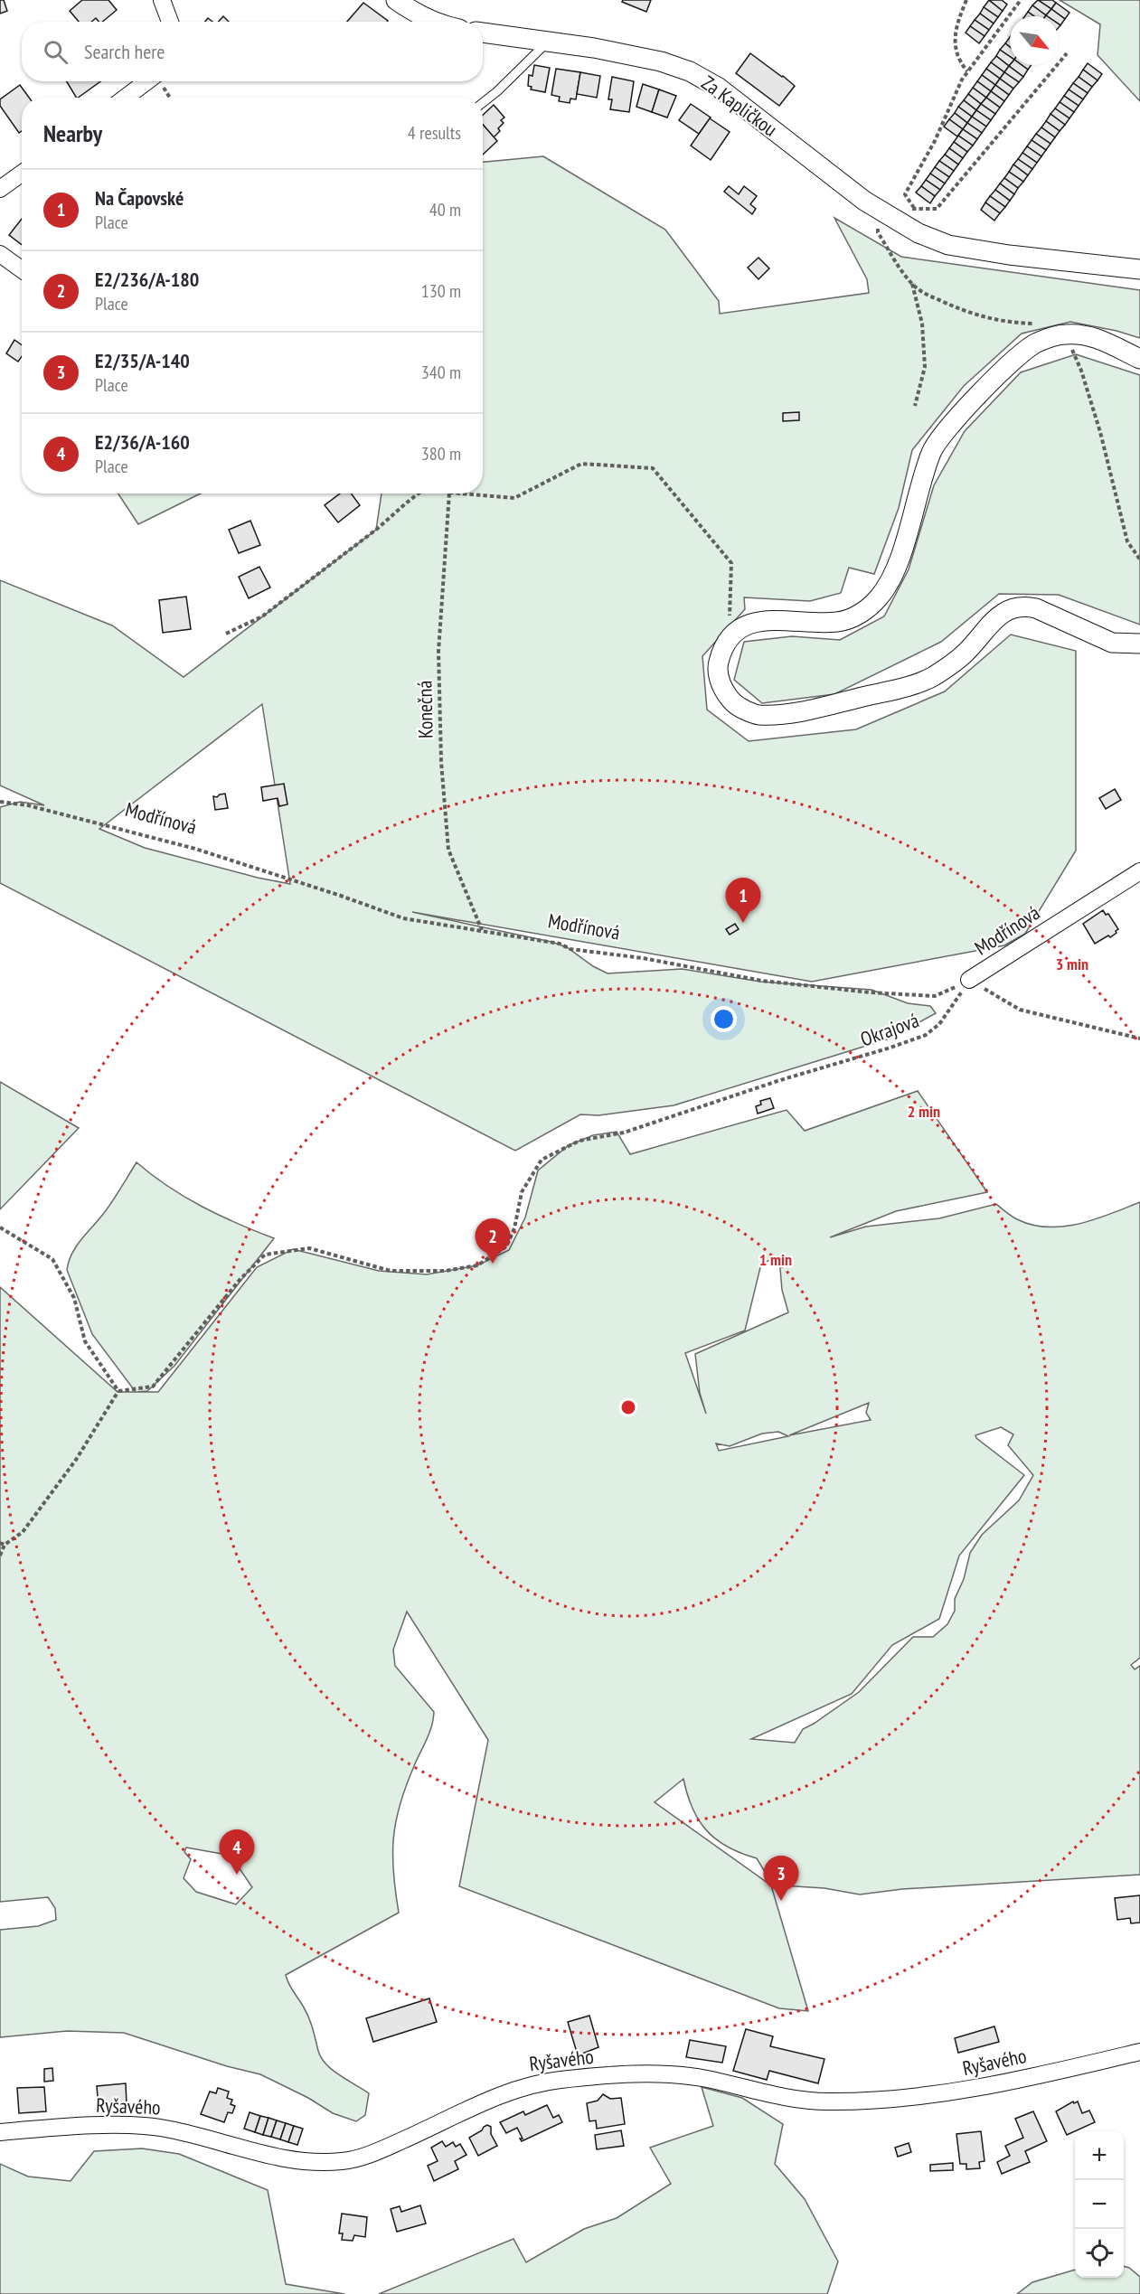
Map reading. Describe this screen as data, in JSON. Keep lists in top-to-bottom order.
{
  "streets": {
    "street": ["Za Kapličkou", "Modřínová", "Ryšavého"],
    "path": ["Konečná", "Okrajová"]
  },
  "crossings": [
    ["Konečná", "Modřínová"],
    ["Modřínová", "Okrajová"]
  ],
  "north": "bottom right",
  "page": {
    "search": "Search here",
    "heading": ["Nearby", "4 results"],
    "list": [
      {
        "mark": "1",
        "name": "Na Čapovské",
        "note": "Place",
        "value": "40 m"
      },
      {
        "mark": "2",
        "name": "E2/236/A-180",
        "note": "Place",
        "value": "130 m"
      },
      {
        "mark": "3",
        "name": "E2/35/A-140",
        "note": "Place",
        "value": "340 m"
      },
      {
        "mark": "4",
        "name": "E2/36/A-160",
        "note": "Place",
        "value": "380 m"
      }
    ],
    "pins": [
      "1",
      "2",
      "4",
      "3"
    ],
    "map_buttons": ["+", "−"]
  },
  "rings": ["3 min", "2 min", "1 min"]
}
